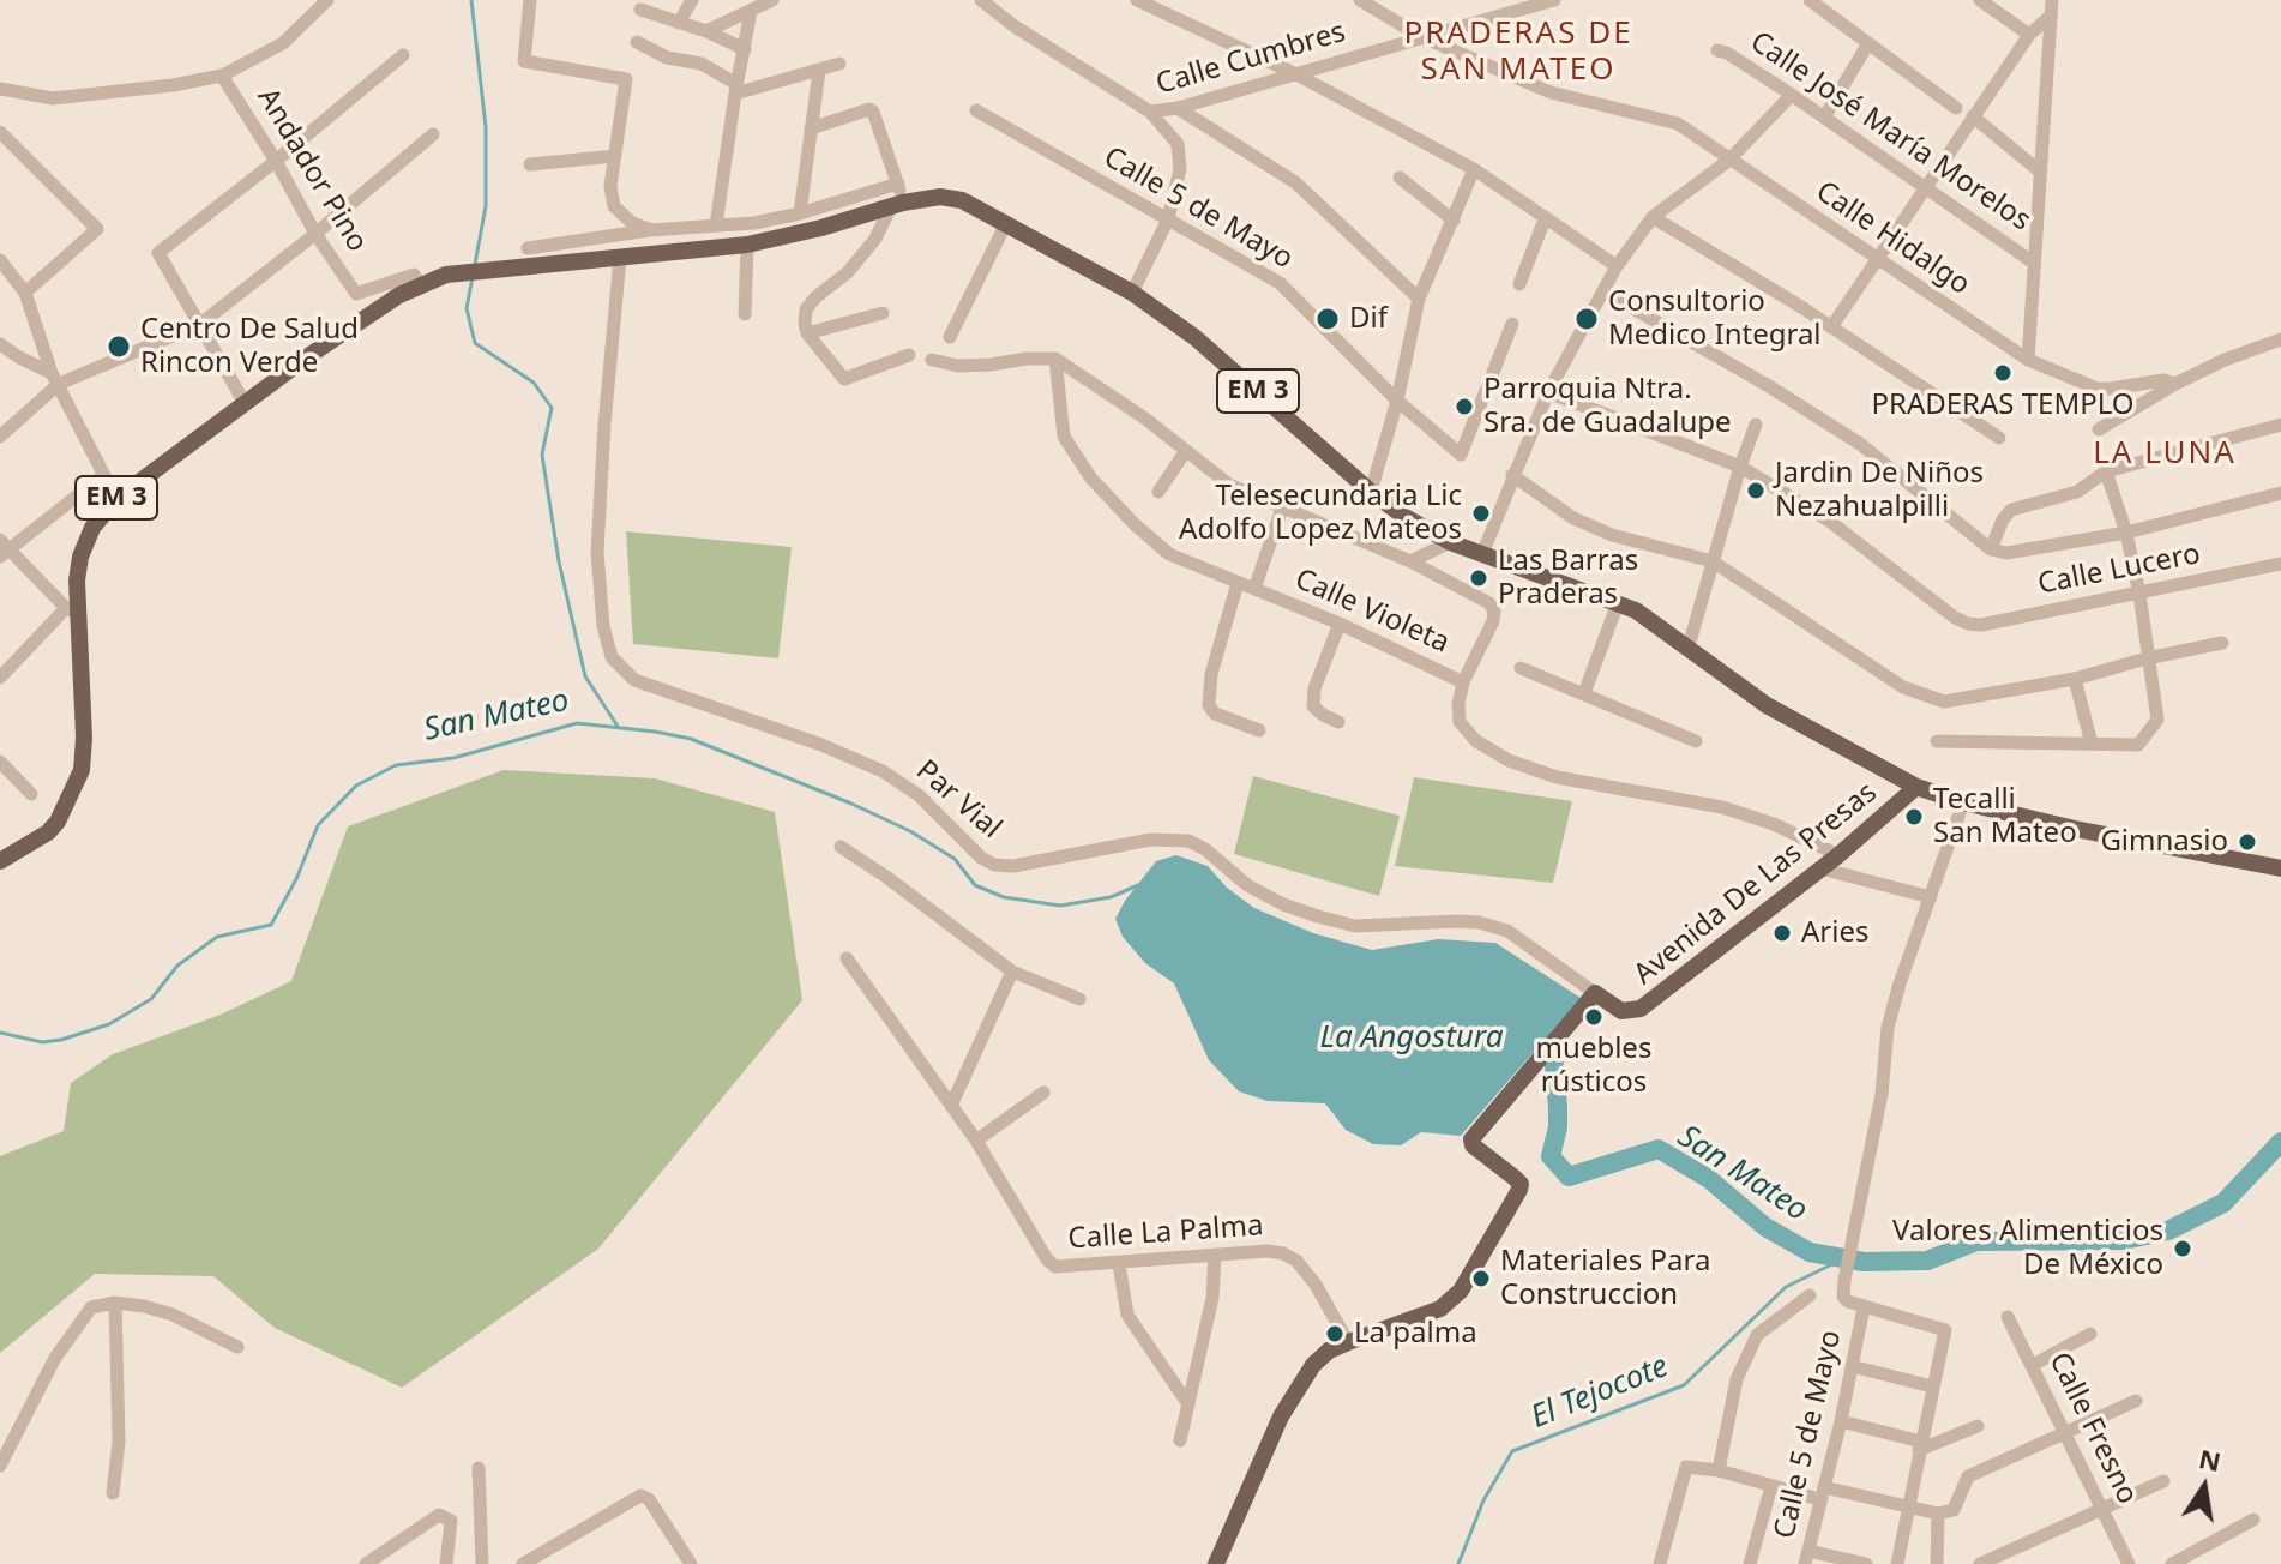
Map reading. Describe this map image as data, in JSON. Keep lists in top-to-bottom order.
{
  "streets": {
    "main road": ["EM 3", "Avenida De Las Presas"],
    "street": [
      "Calle Cumbres",
      "Calle José María Morelos",
      "Andador Pino",
      "Calle 5 de Mayo",
      "Calle Hidalgo",
      "Calle Lucero",
      "Calle Violeta",
      "Par Vial",
      "Calle La Palma",
      "Calle Fresno"
    ]
  },
  "crossings": [
    ["Calle Cumbres", "Calle 5 de Mayo"],
    ["Calle Cumbres", "Calle Hidalgo"],
    ["Calle Cumbres", "EM 3"],
    ["Andador Pino", "EM 3"],
    ["EM 3", "Par Vial"],
    ["EM 3", "Avenida De Las Presas"],
    ["Calle Violeta", "Avenida De Las Presas"],
    ["Par Vial", "Avenida De Las Presas"]
  ],
  "districts": ["PRADERAS DE SAN MATEO", "LA LUNA"],
  "water": ["San Mateo", "La Angostura", "El Tejocote"],
  "places": [
    "Dif",
    "Consultorio Medico Integral",
    "Centro De Salud Rincon Verde",
    "PRADERAS TEMPLO",
    "Parroquia Ntra. Sra. de Guadalupe",
    "Jardin De Niños Nezahualpilli",
    "Telesecundaria Lic Adolfo Lopez Mateos",
    "Las Barras Praderas",
    "Tecalli San Mateo",
    "Gimnasio",
    "Aries",
    "muebles rústicos",
    "Valores Alimenticios De México",
    "Materiales Para Construccion",
    "La palma"
  ],
  "north": "top"
}
